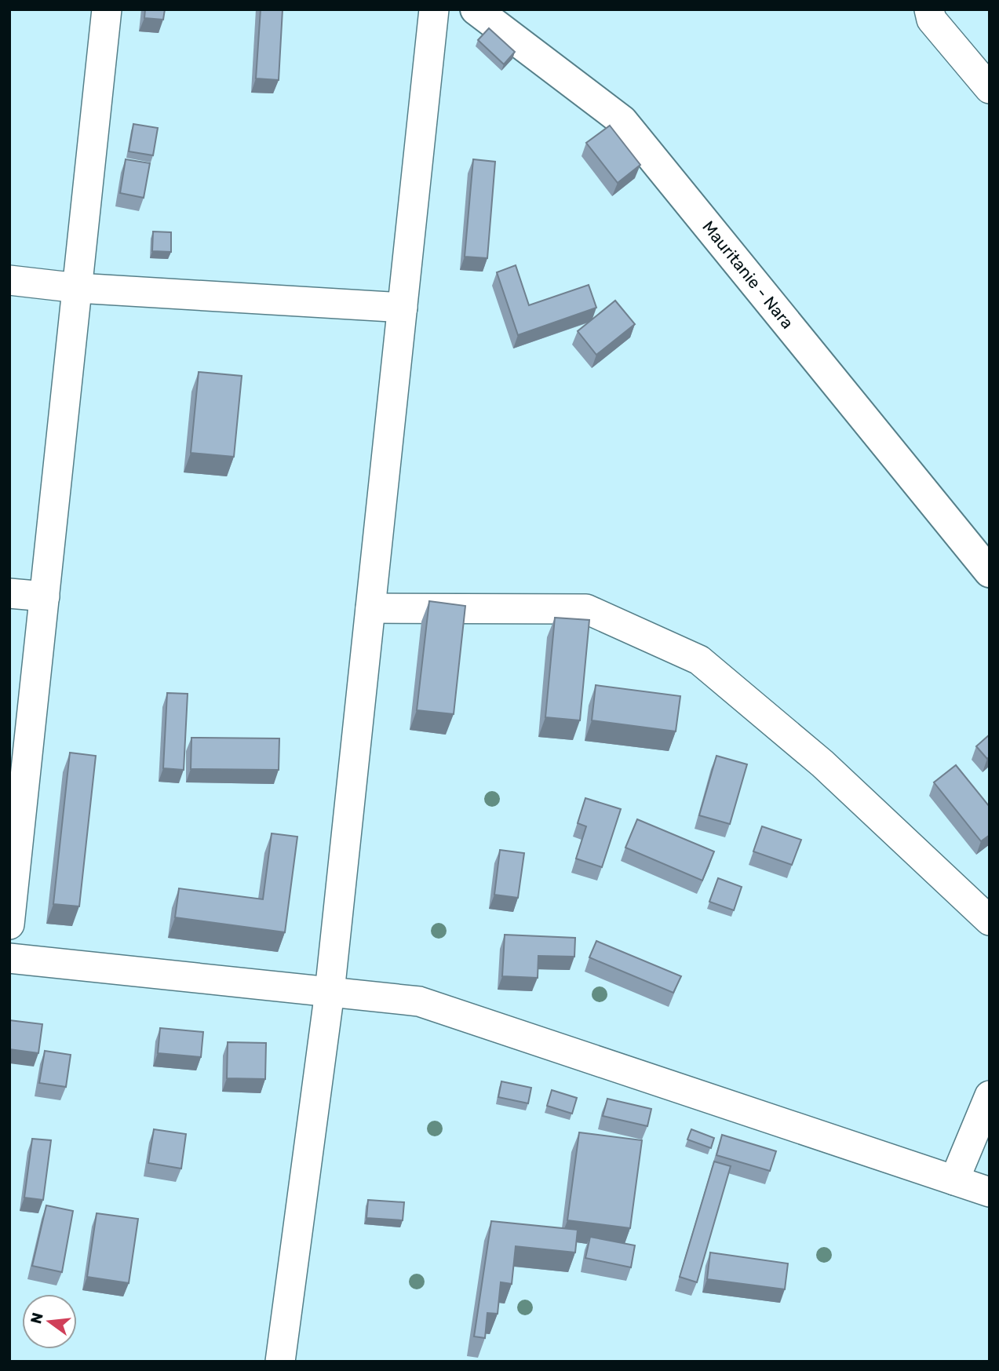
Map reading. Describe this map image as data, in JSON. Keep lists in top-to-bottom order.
{
  "streets": {
    "main road": ["Mauritanie - Nara"]
  },
  "north": "left"
}
